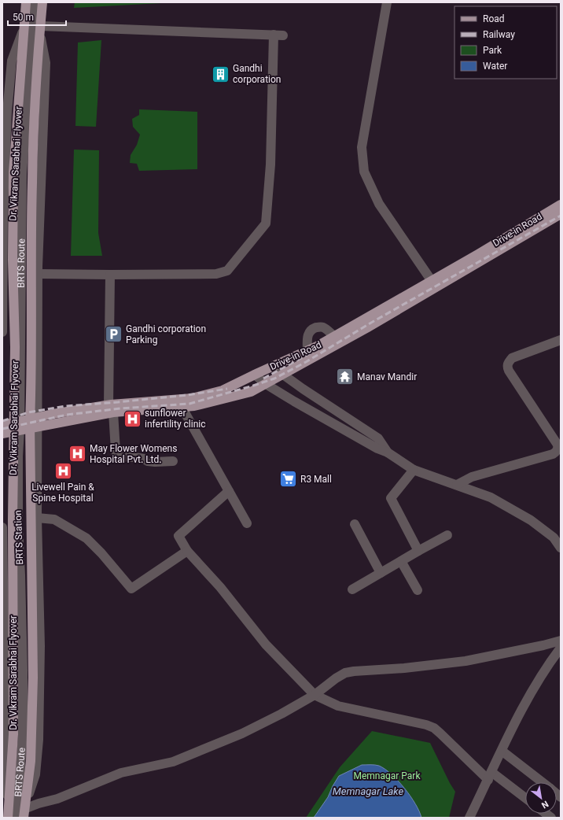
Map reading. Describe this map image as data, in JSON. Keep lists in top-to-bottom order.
{
  "streets": {
    "main road": ["Dr. Vikram Sarabhai Flyover", "Drive-in Road"],
    "street": ["BRTS Route", "BRTS Station"]
  },
  "crossings": [
    ["Drive-in Road", "BRTS Route"],
    ["Drive-in Road", "BRTS Station"],
    ["BRTS Route", "BRTS Station"]
  ],
  "water": ["Memnagar Lake"],
  "parks": ["Memnagar Park"],
  "places": {
    "building": ["Gandhi corporation"],
    "parking": ["Gandhi corporation Parking"],
    "temple": ["Manav Mandir"],
    "hospital": ["sunflower infertility clinic", "May Flower Womens Hospital Pvt. Ltd.", "Livewell Pain & Spine Hospital"],
    "supermarket": ["R3 Mall"]
  },
  "legend": [
    "Road",
    "Railway",
    "Park",
    "Water"
  ],
  "scale_bar": "50 m",
  "north": "bottom right"
}
